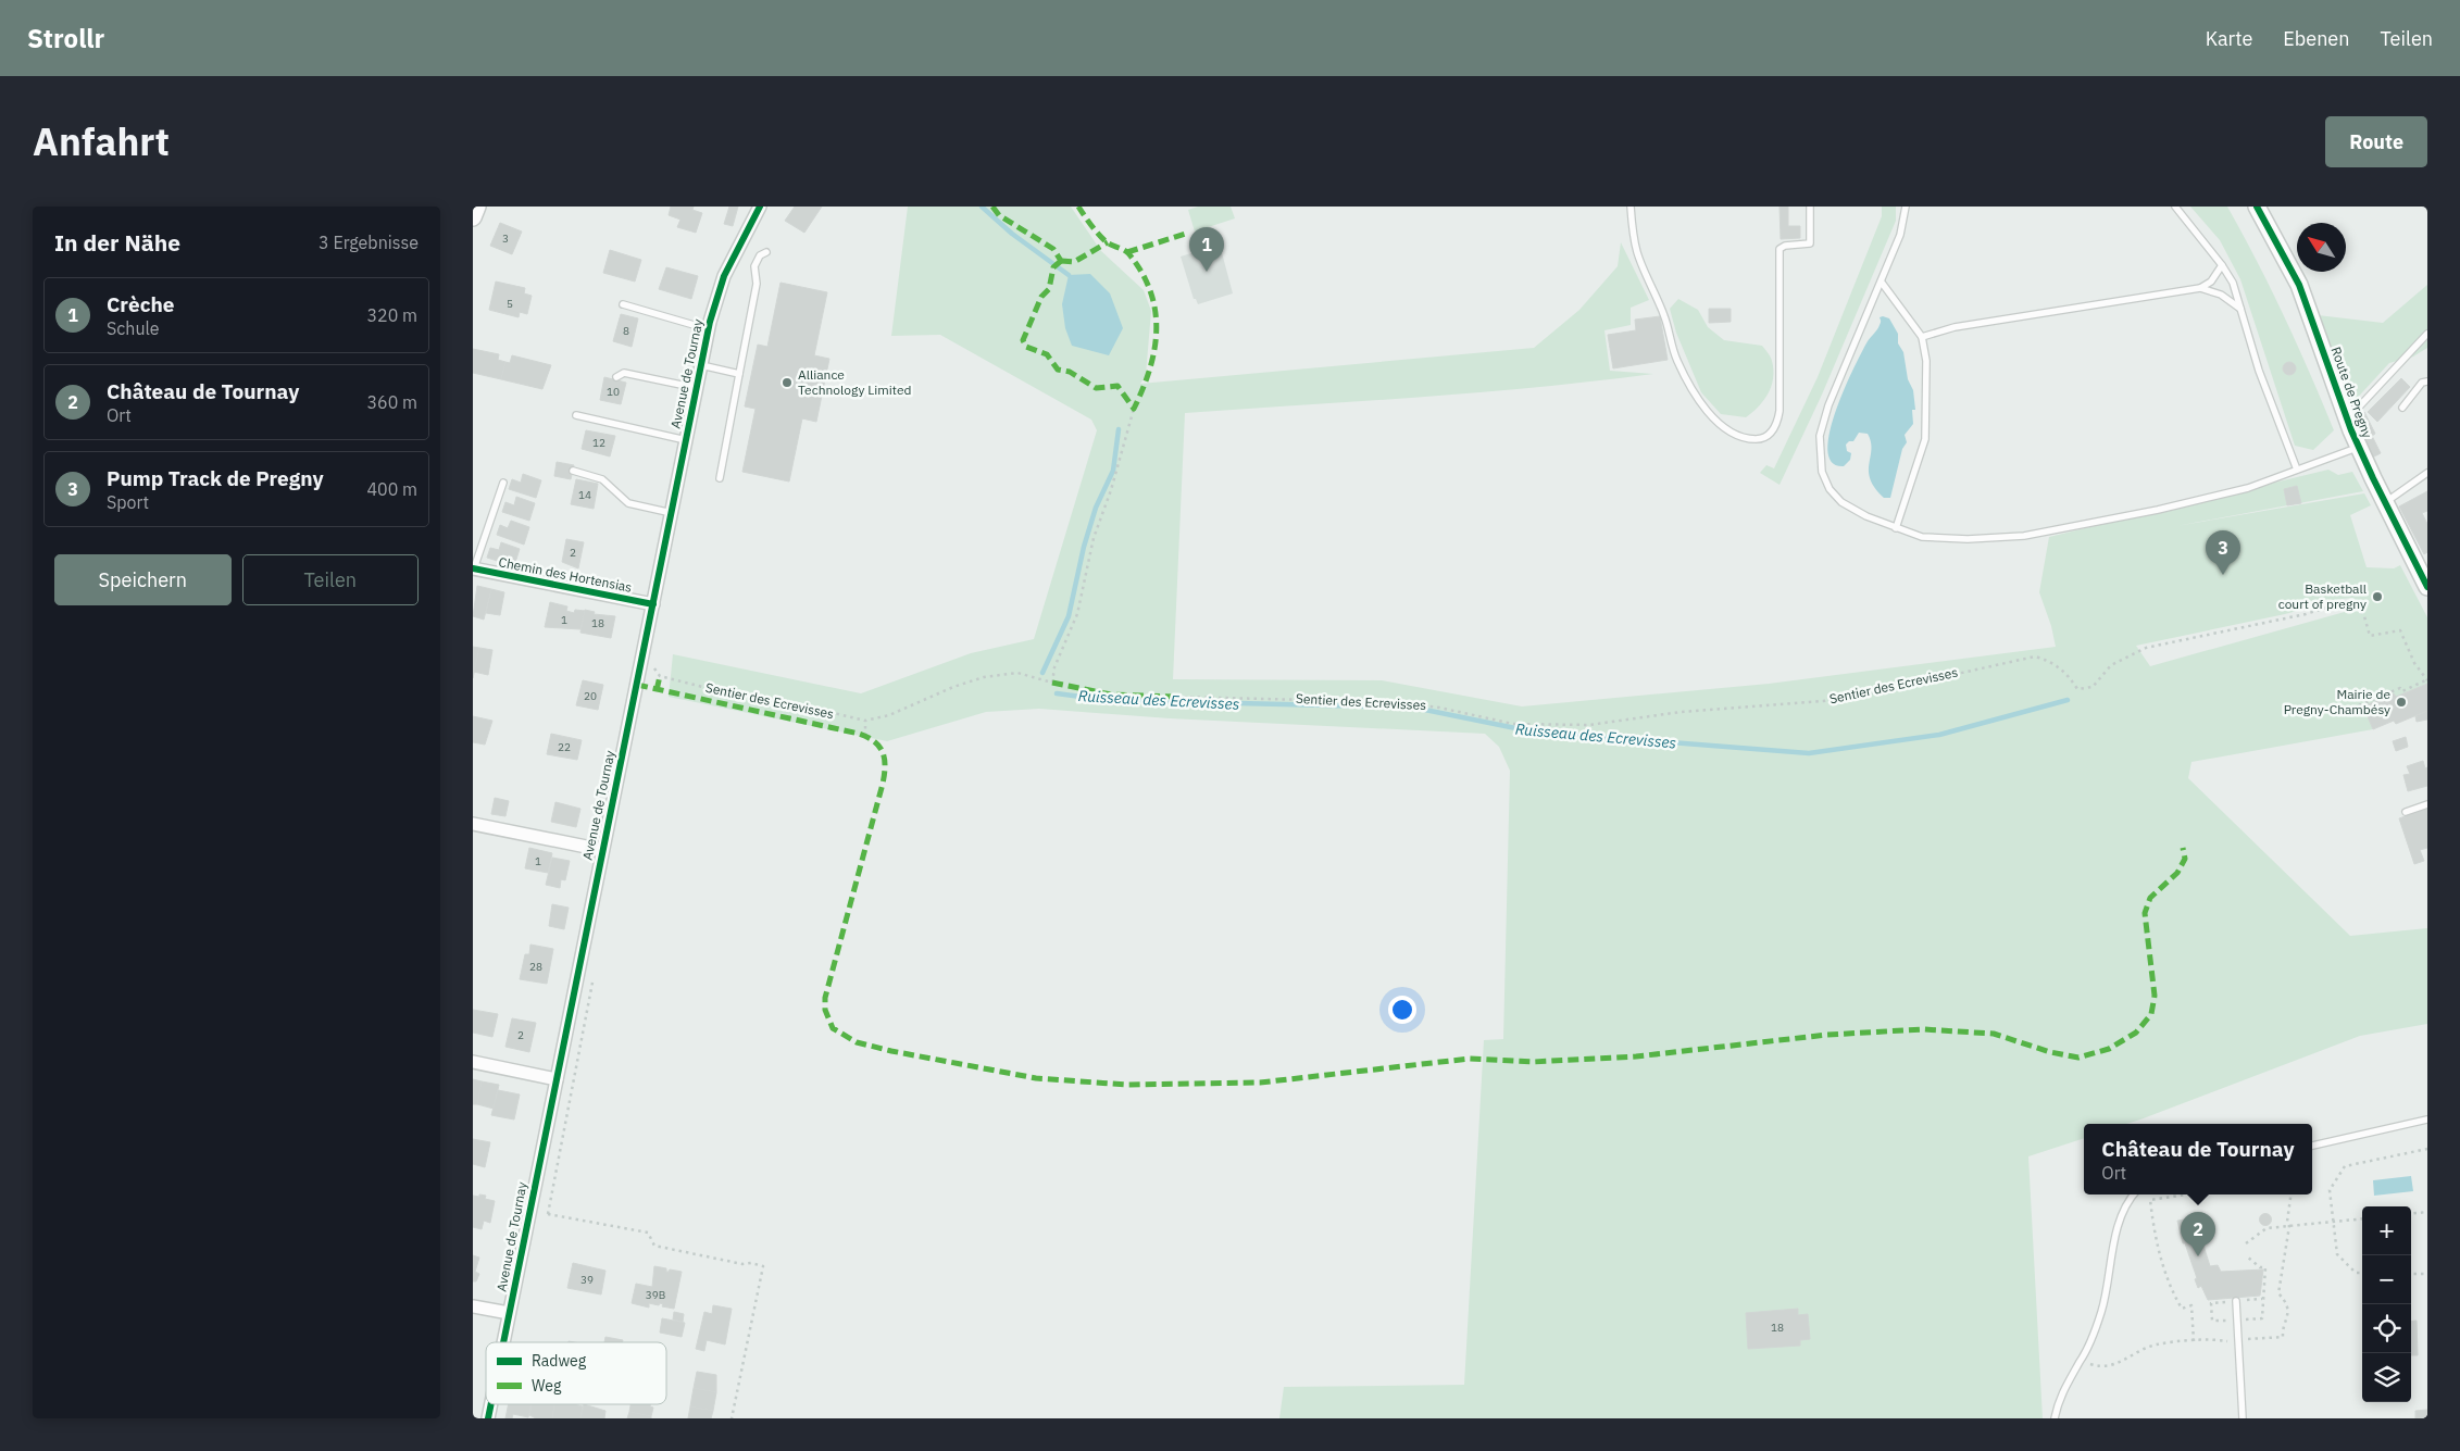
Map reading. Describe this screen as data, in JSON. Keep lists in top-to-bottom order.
{
  "streets": {
    "street": ["Avenue de Tournay", "Route de Pregny", "Chemin des Hortensias"],
    "path": ["Sentier des Ecrevisses"]
  },
  "crossings": [
    ["Avenue de Tournay", "Chemin des Hortensias"]
  ],
  "water": ["Ruisseau des Ecrevisses"],
  "places": ["Alliance Technology Limited", "Basketball court of pregny", "Mairie de Pregny-Chambésy"],
  "house_numbers": [
    "3",
    "5",
    "8",
    "10",
    "12",
    "14",
    "2",
    "1",
    "18",
    "20",
    "22",
    "1",
    "28",
    "2",
    "39",
    "39B",
    "18"
  ],
  "legend": ["Radweg", "Weg"],
  "north": "top left",
  "page": {
    "header": "Strollr",
    "nav": ["Karte", "Ebenen", "Teilen"],
    "title": "Anfahrt",
    "buttons": [
      "Route",
      ["Speichern", "Teilen"]
    ],
    "heading": ["In der Nähe", "3 Ergebnisse"],
    "pins": ["1", "3", "2"],
    "list": [
      {
        "mark": "1",
        "name": "Crèche",
        "note": "Schule",
        "value": "320 m"
      },
      {
        "mark": "2",
        "name": "Château de Tournay",
        "note": "Ort",
        "value": "360 m"
      },
      {
        "mark": "3",
        "name": "Pump Track de Pregny",
        "note": "Sport",
        "value": "400 m"
      }
    ],
    "popup": ["Château de Tournay", "Ort"],
    "map_buttons": ["+", "−"]
  }
}
